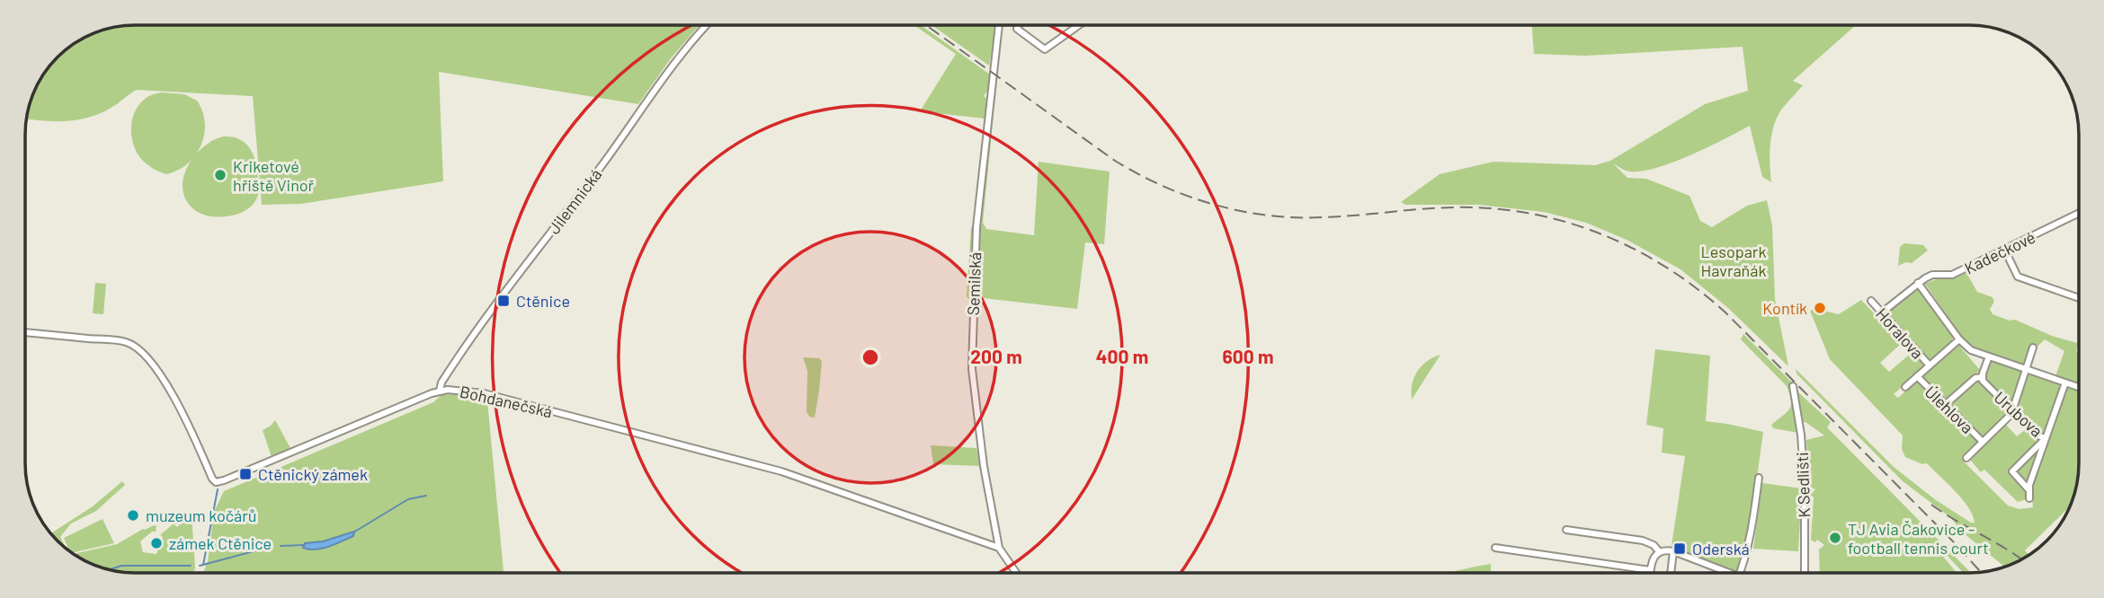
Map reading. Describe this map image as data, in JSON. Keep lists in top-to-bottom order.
{
  "streets": {
    "street": [
      "Jilemnická",
      "Kadečkové",
      "Semilská",
      "Horalova",
      "Bohdanečská",
      "Úlehlova",
      "Urubova",
      "K Sedlišti"
    ]
  },
  "crossings": [
    ["Jilemnická", "Bohdanečská"],
    ["Kadečkové", "Horalova"],
    ["Semilská", "Bohdanečská"]
  ],
  "parks": ["Lesopark Havraňák"],
  "places": {
    "other": [
      "Kriketové hřiště Vinoř",
      "Kontík",
      "muzeum kočárů",
      "TJ Avia Čakovice - football tennis court",
      "zámek Ctěnice"
    ],
    "transit": ["Ctěnice", "Ctěnický zámek", "Oderská"]
  },
  "rings": ["200 m", "400 m", "600 m"]
}
